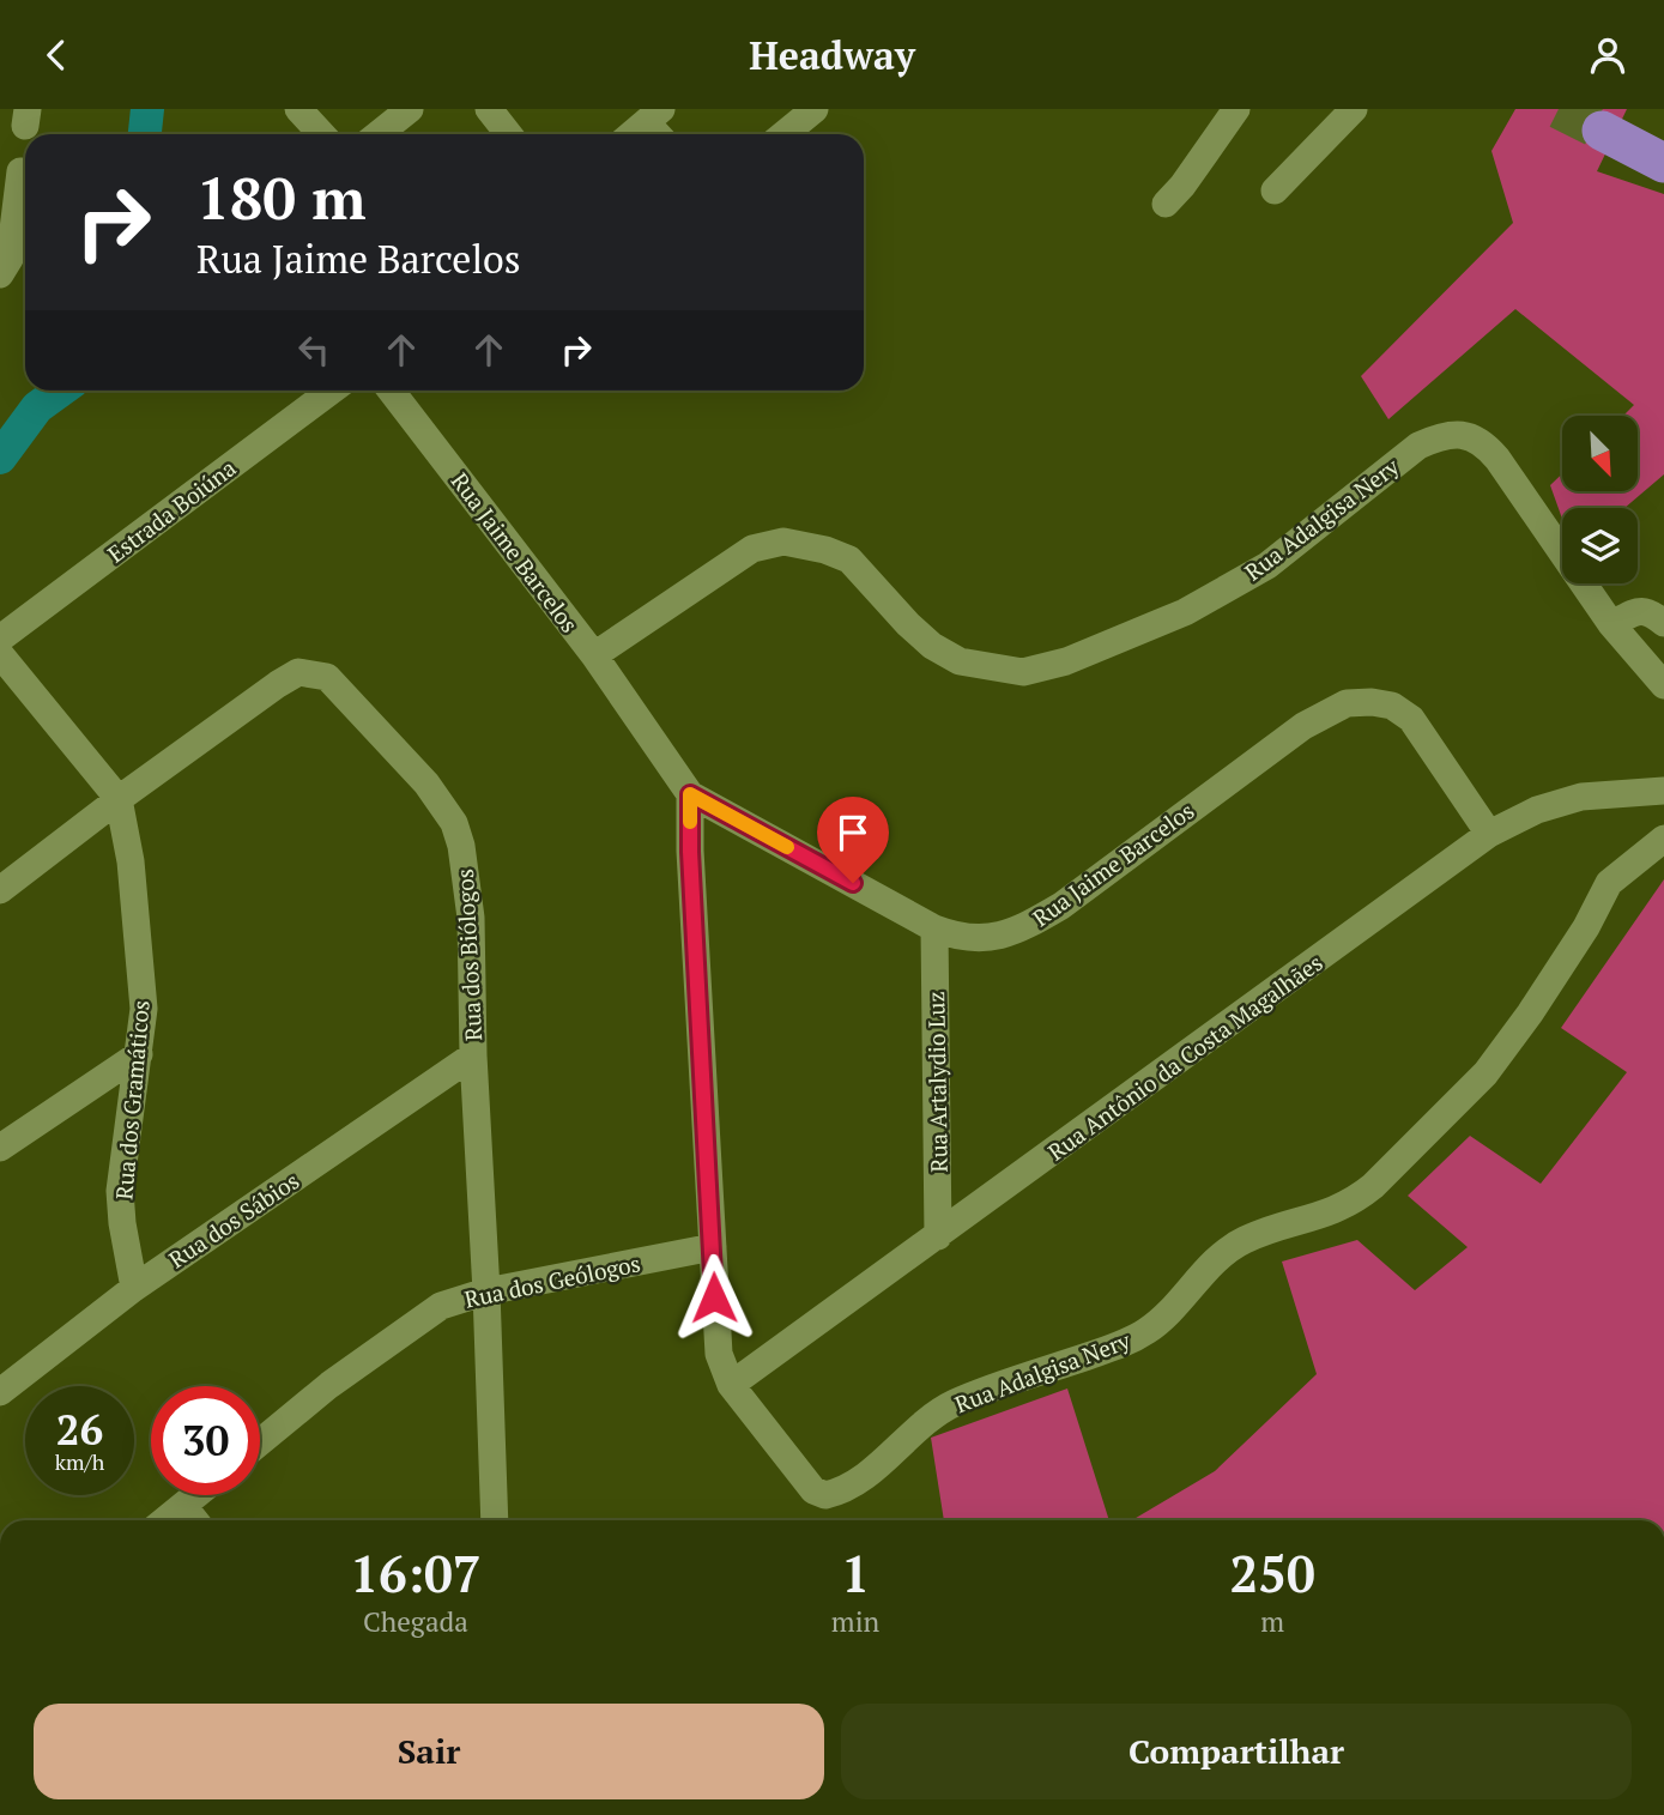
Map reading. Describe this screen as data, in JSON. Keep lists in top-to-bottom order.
{
  "streets": {
    "street": [
      "Estrada Boiúna",
      "Rua Adalgisa Nery",
      "Rua Jaime Barcelos",
      "Rua dos Biólogos",
      "Rua Antônio da Costa Magalhães",
      "Rua Artalydio Luz",
      "Rua dos Gramáticos",
      "Rua dos Sábios",
      "Rua dos Geólogos"
    ]
  },
  "crossings": [
    ["Rua Adalgisa Nery", "Rua Jaime Barcelos"],
    ["Rua Adalgisa Nery", "Rua Antônio da Costa Magalhães"],
    ["Rua Adalgisa Nery", "Rua dos Geólogos"],
    ["Rua Jaime Barcelos", "Rua Antônio da Costa Magalhães"],
    ["Rua Jaime Barcelos", "Rua Artalydio Luz"],
    ["Rua dos Biólogos", "Rua dos Gramáticos"],
    ["Rua dos Biólogos", "Rua dos Sábios"],
    ["Rua dos Biólogos", "Rua dos Geólogos"],
    ["Rua Antônio da Costa Magalhães", "Rua Artalydio Luz"],
    ["Rua dos Gramáticos", "Rua dos Sábios"]
  ],
  "north": "bottom right",
  "page": {
    "header": "Headway",
    "turn": ["180 m", "Rua Jaime Barcelos"],
    "speed": "26 km/h",
    "limit": "30",
    "eta": [
      "16:07",
      "Chegada",
      "1",
      "min",
      "250",
      "m"
    ],
    "buttons": ["Sair", "Compartilhar"]
  }
}
